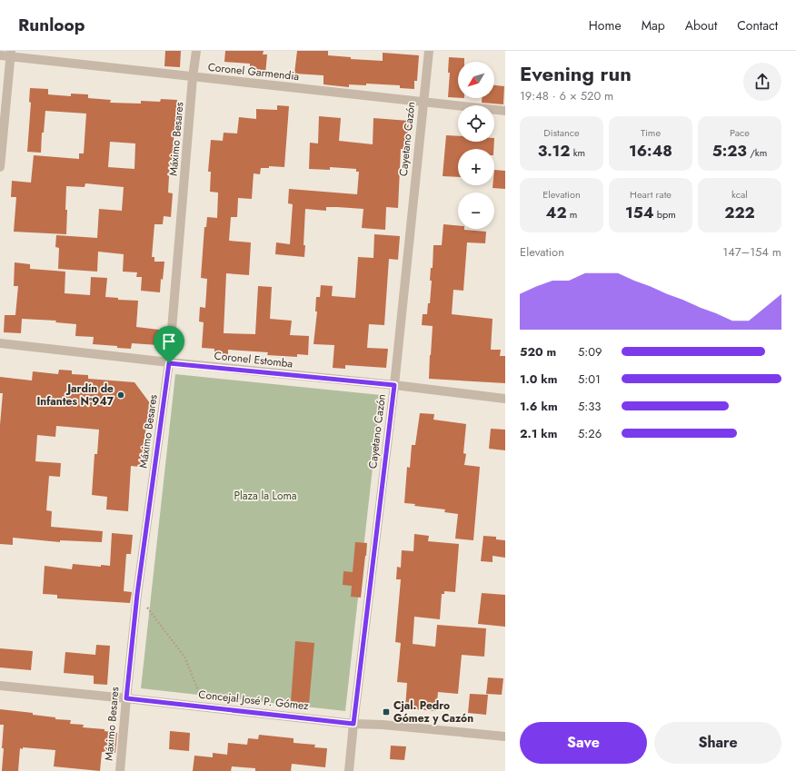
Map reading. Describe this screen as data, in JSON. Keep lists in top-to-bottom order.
{
  "streets": {
    "street": [
      "Coronel Garmendia",
      "Máximo Besares",
      "Cayetano Cazón",
      "Coronel Estomba",
      "Concejal José P. Gómez"
    ]
  },
  "crossings": [
    ["Coronel Garmendia", "Máximo Besares"],
    ["Coronel Garmendia", "Cayetano Cazón"],
    ["Máximo Besares", "Coronel Estomba"],
    ["Máximo Besares", "Concejal José P. Gómez"],
    ["Cayetano Cazón", "Coronel Estomba"],
    ["Cayetano Cazón", "Concejal José P. Gómez"]
  ],
  "parks": ["Plaza la Loma"],
  "places": {
    "other": ["Jardín de Infantes Nº947"],
    "transit": ["Cjal. Pedro Gómez y Cazón"]
  },
  "north": "bottom left",
  "page": {
    "header": "Runloop",
    "nav": [
      "Home",
      "Map",
      "About",
      "Contact"
    ],
    "heading": ["Evening run", "19:48 · 6 × 520 m"],
    "map_buttons": ["+", "−"],
    "stats": [
      ["Distance", "3.12 km"],
      ["Time", "16:48"],
      ["Pace", "5:23 /km"],
      ["Elevation", "42 m"],
      ["Heart rate", "154 bpm"],
      ["kcal", "222"]
    ],
    "chart": ["Elevation", "147–154 m"],
    "list": [
      {
        "name": "520 m",
        "note": "5:09"
      },
      {
        "name": "1.0 km",
        "note": "5:01"
      },
      {
        "name": "1.6 km",
        "note": "5:33"
      },
      {
        "name": "2.1 km",
        "note": "5:26"
      }
    ],
    "buttons": ["Save", "Share"]
  }
}
